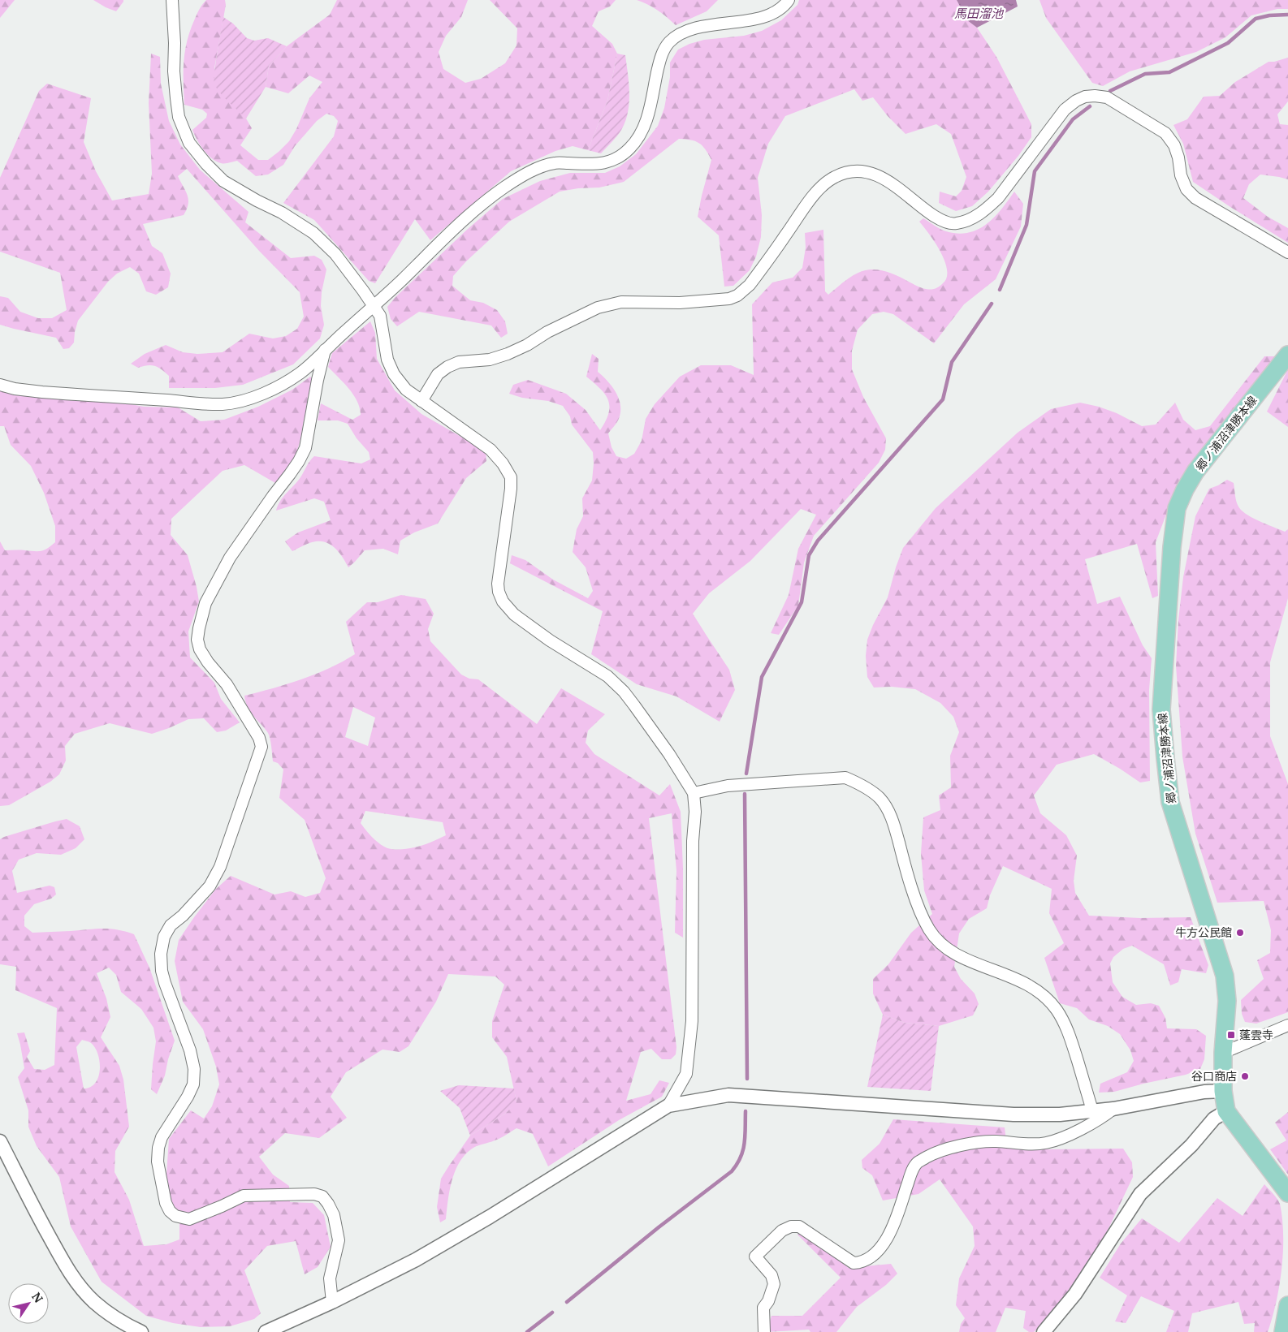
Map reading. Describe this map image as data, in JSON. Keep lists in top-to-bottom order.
{
  "streets": {
    "main road": ["郷ノ浦沼津勝本線"]
  },
  "water": ["馬田溜池"],
  "places": {
    "other": ["牛方公民館", "谷口商店"],
    "transit": ["蓬雲寺"]
  },
  "north": "top right"
}
